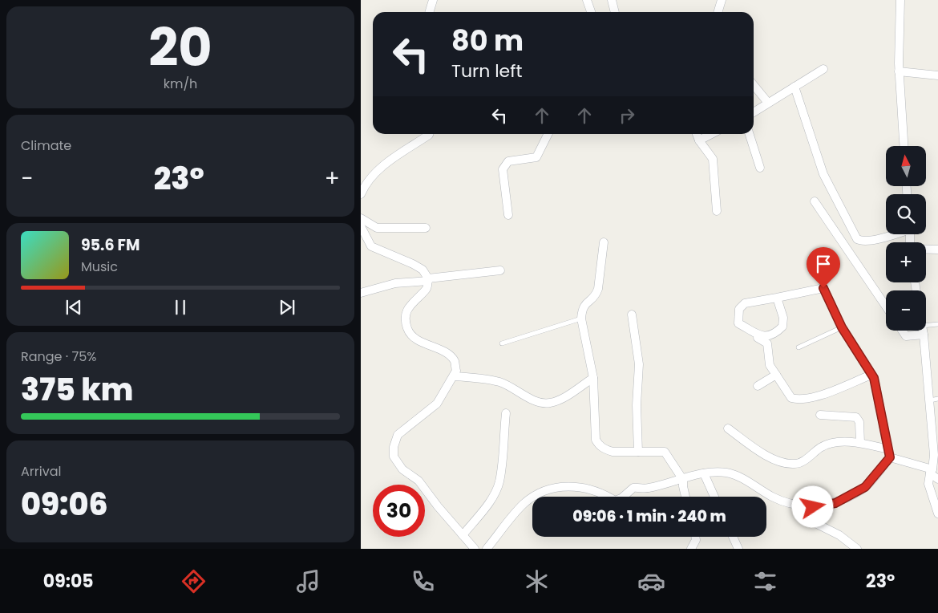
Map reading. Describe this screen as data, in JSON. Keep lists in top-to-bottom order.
{
  "north": "top",
  "page": {
    "tile": [
      ["20", "km/h"],
      "Climate",
      ["Range · 75%", "375 km"],
      ["Arrival", "09:06"]
    ],
    "turn": ["80 m", "Turn left"],
    "map_buttons": ["+", "−"],
    "heat": ["−", "23°", "+"],
    "song": ["95.6 FM", "Music"],
    "limit": "30",
    "trip": "09:06 · 1 min · 240 m",
    "tabs": ["09:05", "23°"]
  }
}
